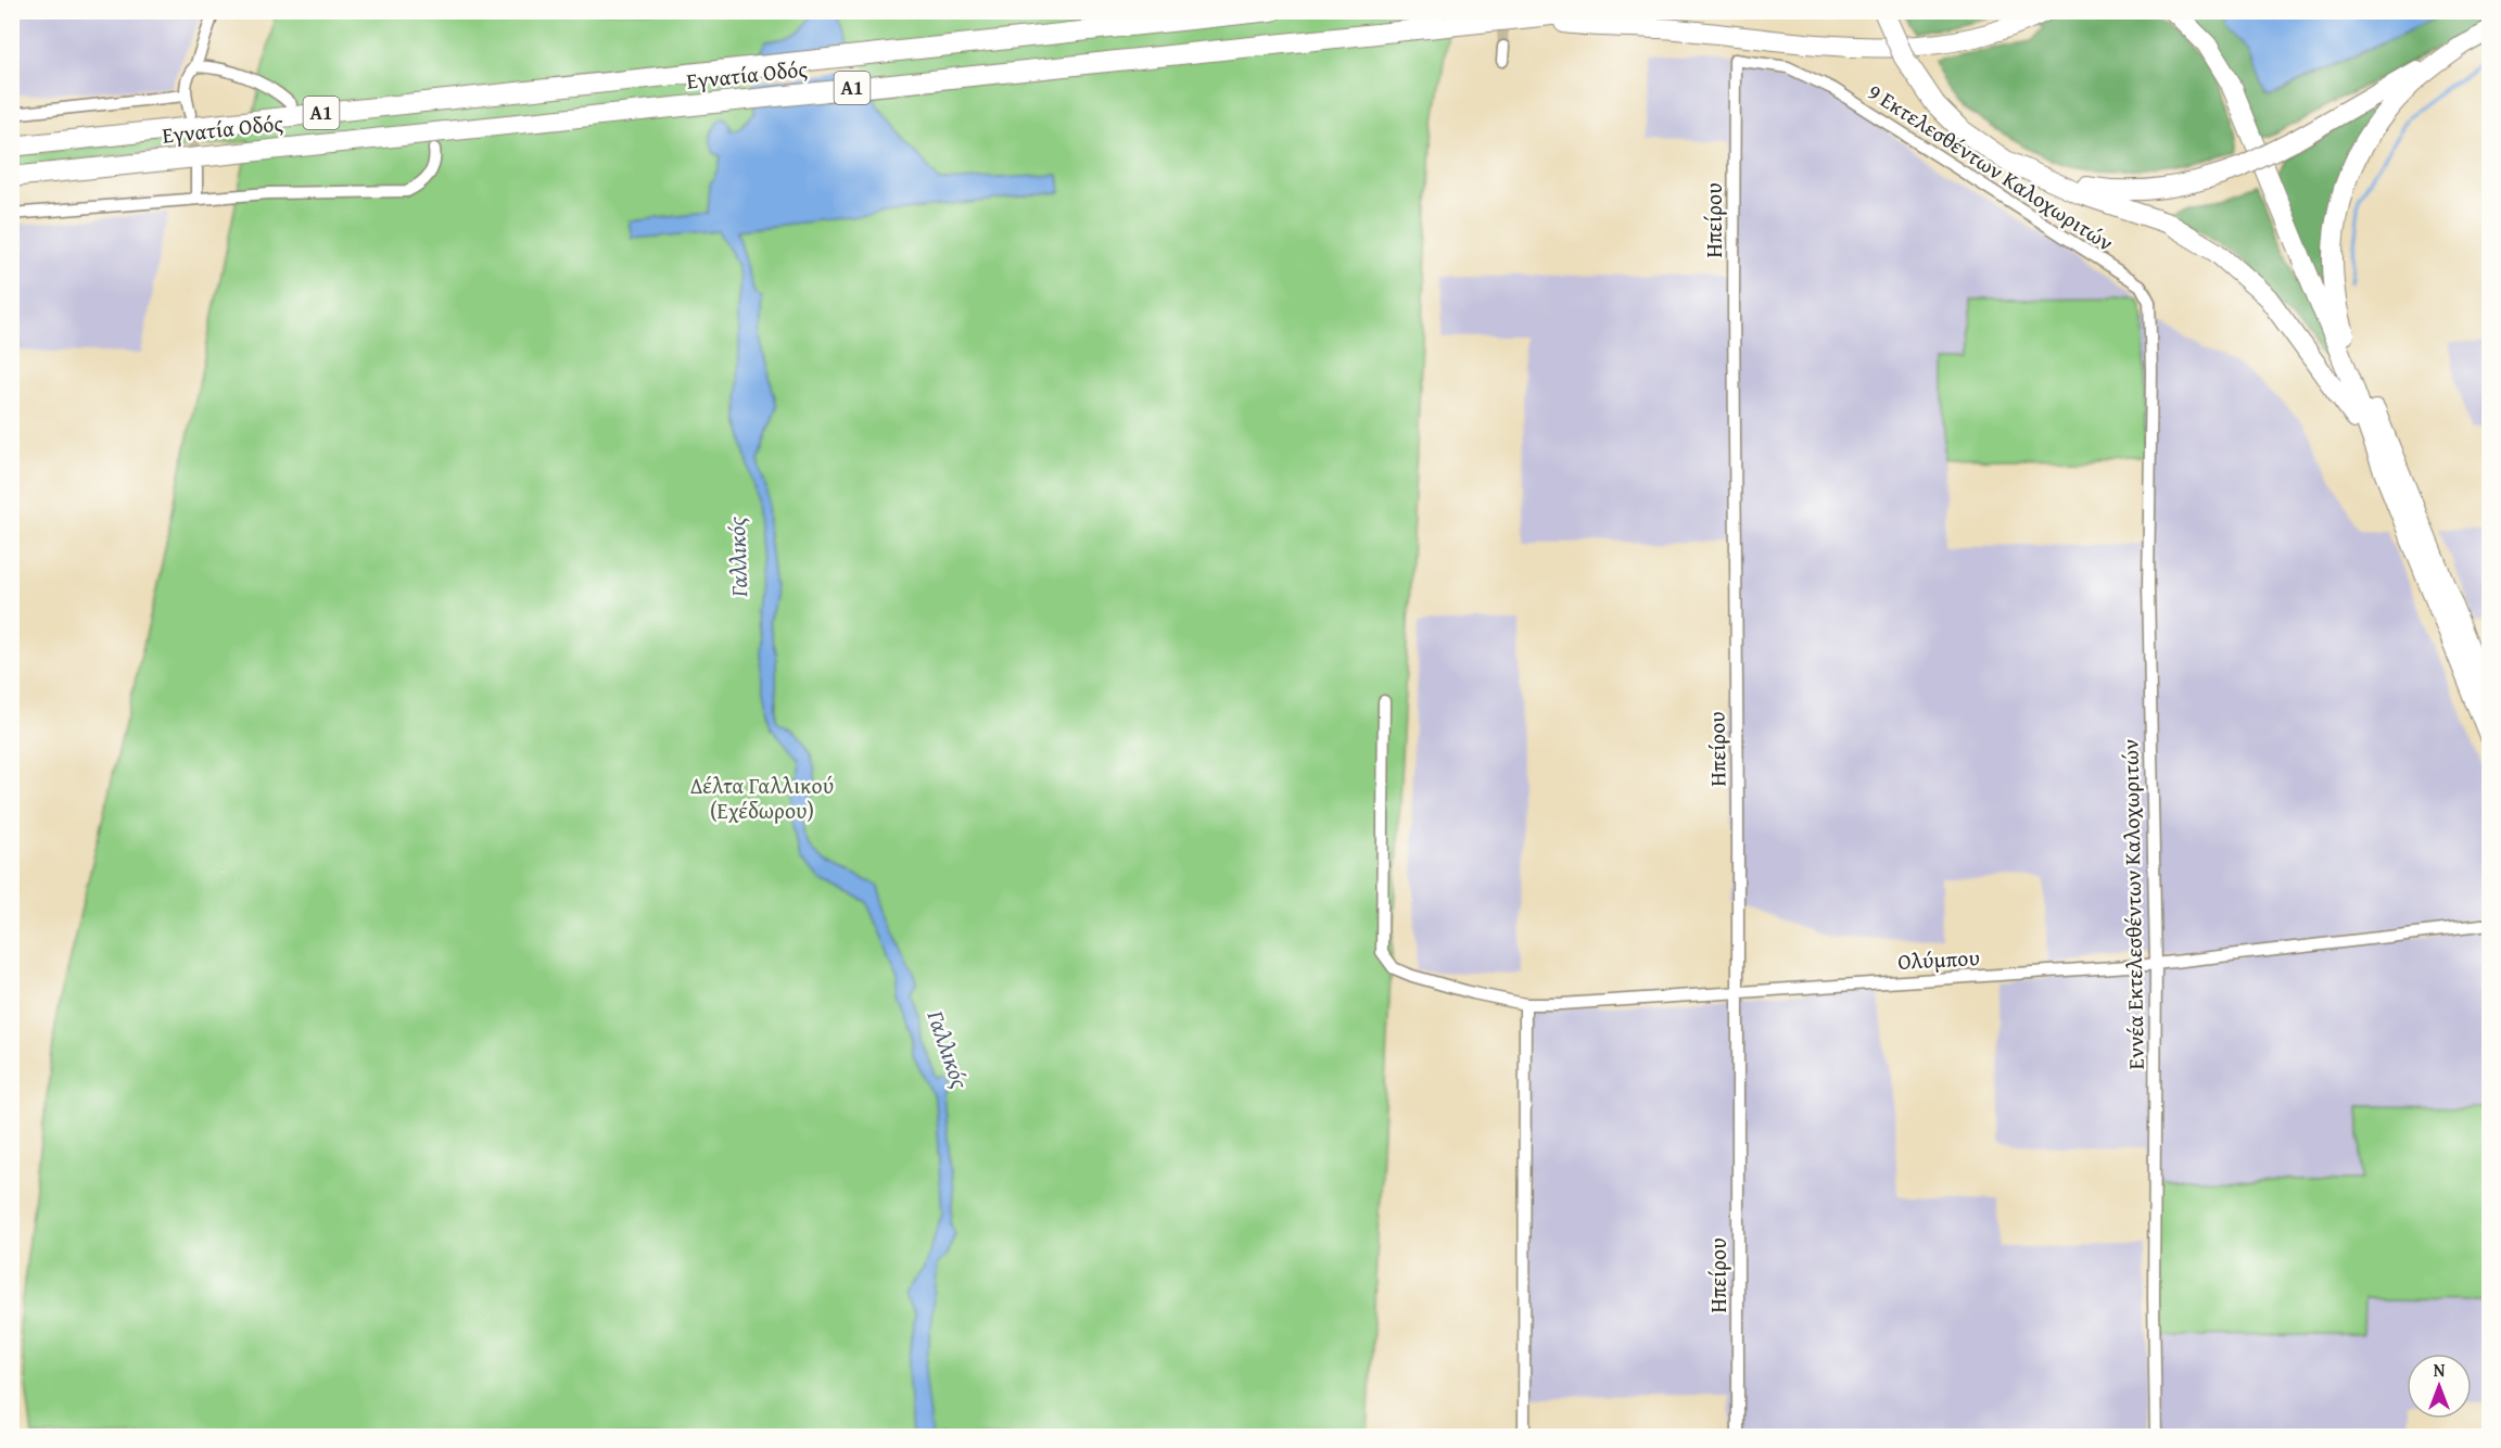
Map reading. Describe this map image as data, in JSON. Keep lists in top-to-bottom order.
{
  "streets": {
    "highway": ["Εγνατία Οδός", "Α1"],
    "street": [
      "9 Εκτελεσθέντων Καλοχωριτών",
      "Ηπείρου",
      "Εννέα Εκτελεσθέντων Καλοχωριτών",
      "Ολύμπου"
    ]
  },
  "crossings": [
    ["Εγνατία Οδός", "Α1"],
    ["9 Εκτελεσθέντων Καλοχωριτών", "Ηπείρου"],
    ["9 Εκτελεσθέντων Καλοχωριτών", "Εννέα Εκτελεσθέντων Καλοχωριτών"],
    ["Ηπείρου", "Ολύμπου"],
    ["Εννέα Εκτελεσθέντων Καλοχωριτών", "Ολύμπου"]
  ],
  "water": ["Γαλλικός"],
  "parks": ["Δέλτα Γαλλικού (Εχέδωρου)"],
  "north": "top"
}
